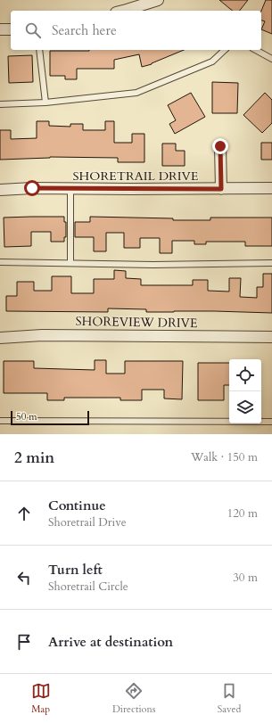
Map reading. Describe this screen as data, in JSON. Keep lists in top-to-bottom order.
{
  "streets": {
    "street": ["SHORETRAIL DRIVE", "SHOREVIEW DRIVE"]
  },
  "scale_bar": "50 m",
  "page": {
    "search": "Search here",
    "scale": "50 m",
    "heading": ["2 min", "Walk · 150 m"],
    "list": [
      ["Continue", "Shoretrail Drive", "120 m"],
      ["Turn left", "Shoretrail Circle", "30 m"],
      "Arrive at destination"
    ],
    "nav": ["Map", "Directions", "Saved"]
  }
}
